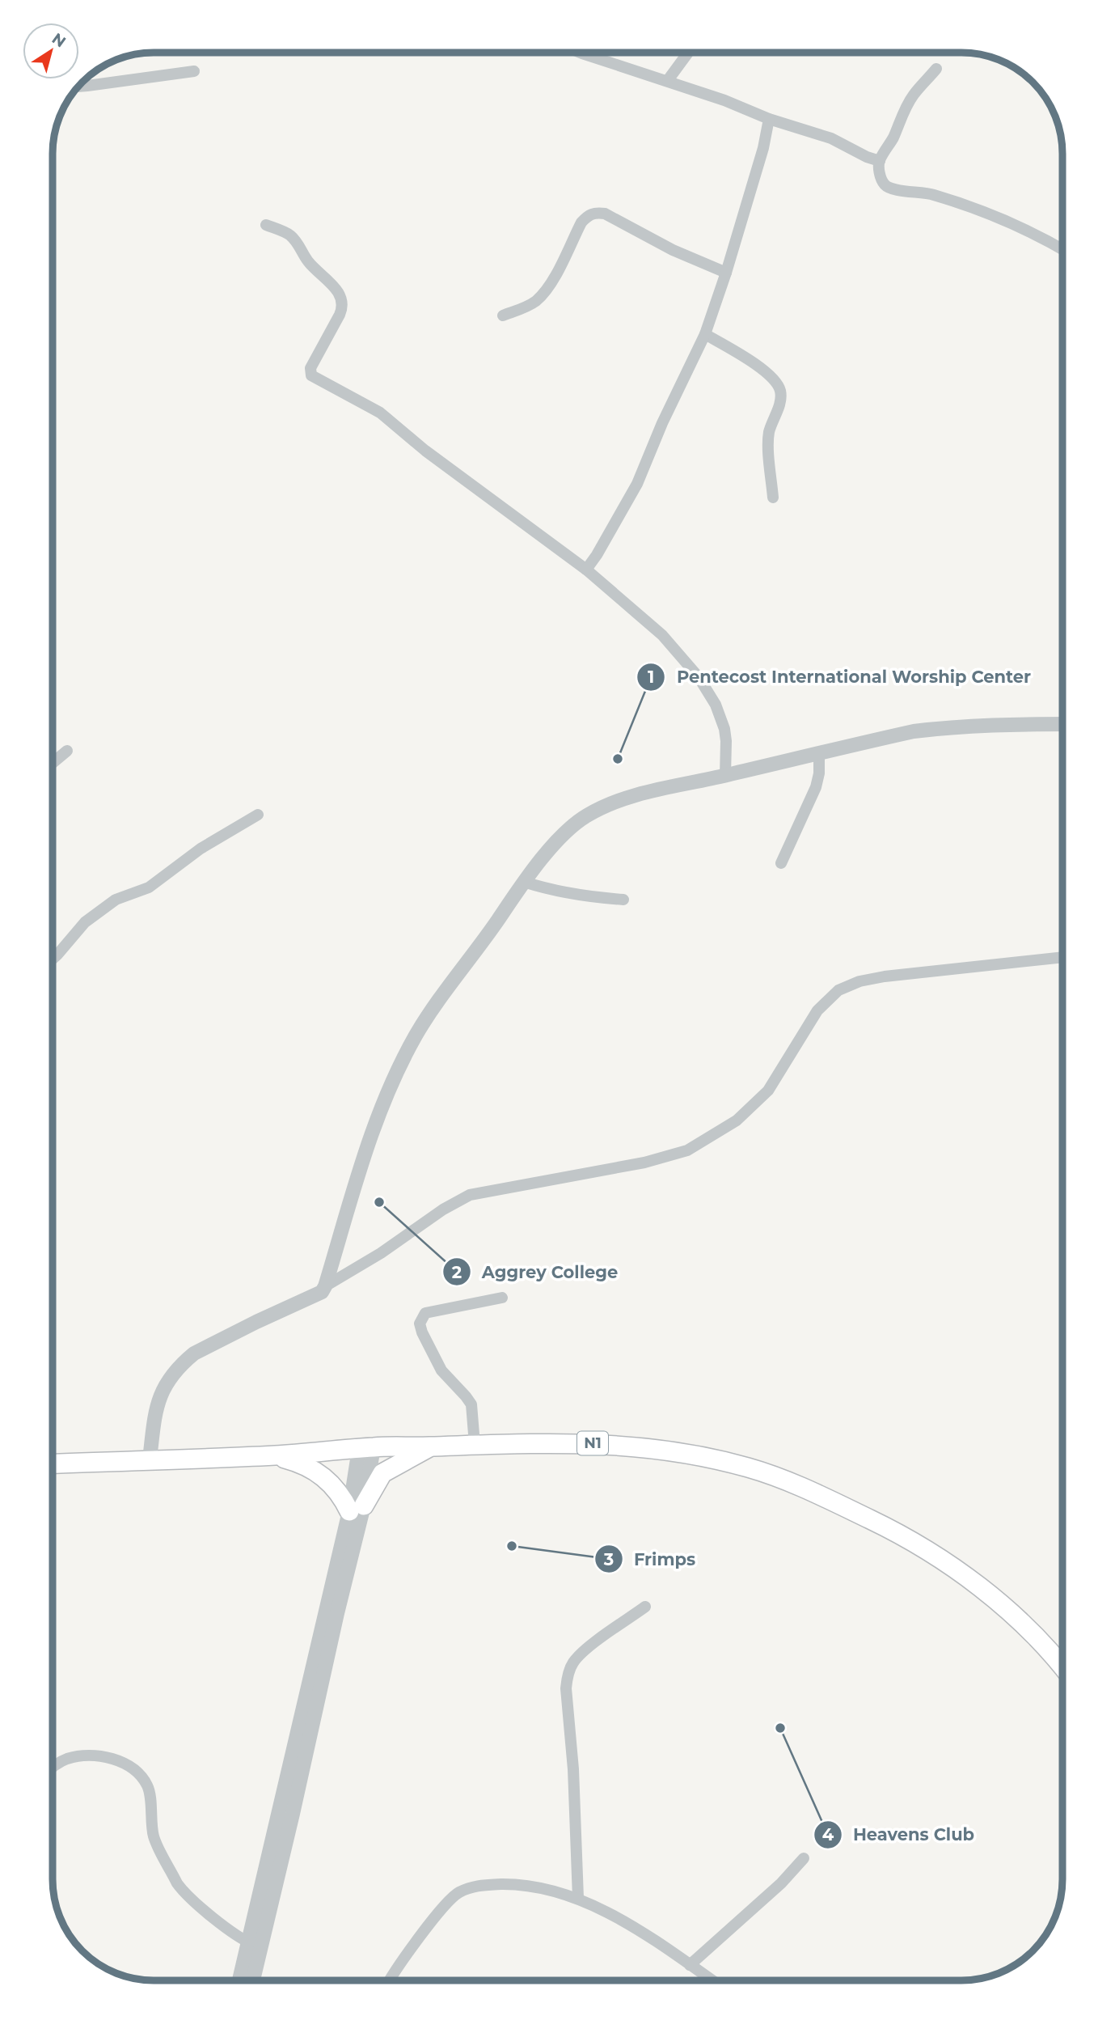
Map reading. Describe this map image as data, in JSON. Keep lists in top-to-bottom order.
{
  "streets": {
    "highway": ["N1"]
  },
  "places": [
    "Pentecost International Worship Center",
    "Aggrey College",
    "Frimps",
    "Heavens Club"
  ],
  "north": "top right"
}
